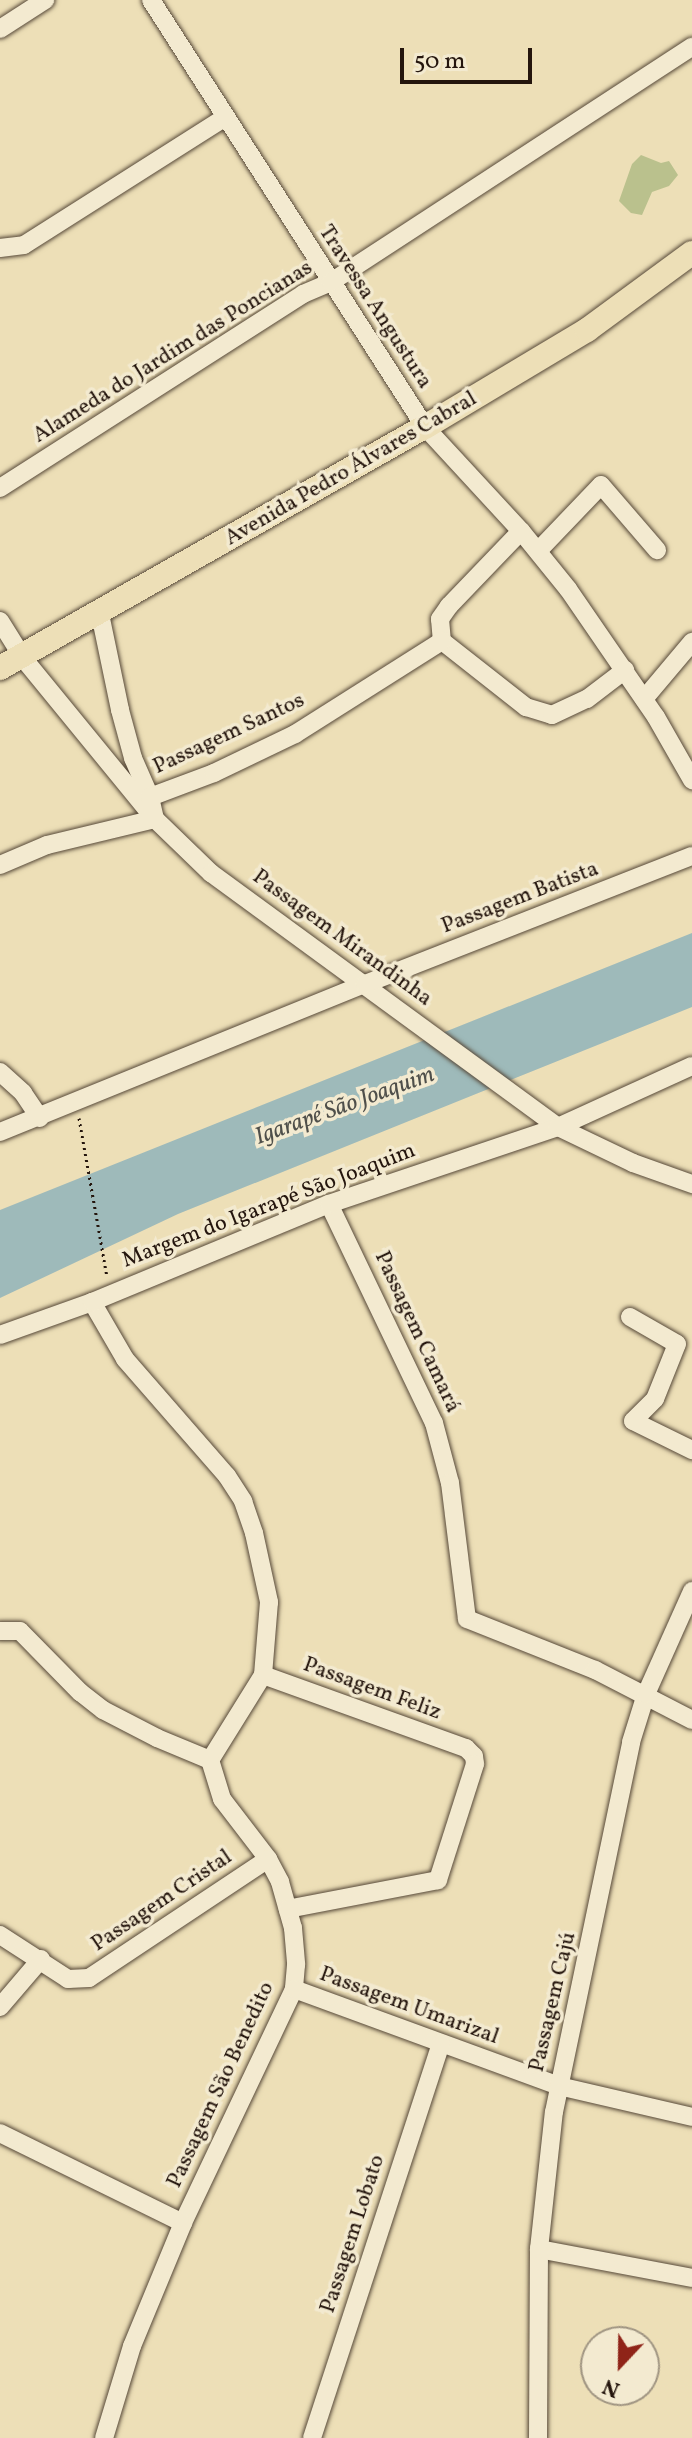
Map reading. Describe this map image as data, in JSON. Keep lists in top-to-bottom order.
{
  "streets": {
    "main road": ["Avenida Pedro Álvares Cabral"],
    "street": [
      "Travessa Angustura",
      "Alameda do Jardim das Poncianas",
      "Passagem Santos",
      "Passagem Batista",
      "Passagem Mirandinha",
      "Margem do Igarapé São Joaquim",
      "Passagem Camará",
      "Passagem Feliz",
      "Passagem Cristal",
      "Passagem Cajú",
      "Passagem Umarizal",
      "Passagem São Benedito",
      "Passagem Lobato"
    ]
  },
  "crossings": [
    ["Travessa Angustura", "Alameda do Jardim das Poncianas"],
    ["Travessa Angustura", "Avenida Pedro Álvares Cabral"],
    ["Avenida Pedro Álvares Cabral", "Passagem Mirandinha"],
    ["Passagem Santos", "Passagem Mirandinha"],
    ["Passagem Batista", "Passagem Mirandinha"],
    ["Passagem Mirandinha", "Margem do Igarapé São Joaquim"],
    ["Margem do Igarapé São Joaquim", "Passagem Camará"],
    ["Passagem Camará", "Passagem Cajú"],
    ["Passagem Feliz", "Passagem São Benedito"],
    ["Passagem Cristal", "Passagem São Benedito"],
    ["Passagem Cajú", "Passagem Umarizal"],
    ["Passagem Umarizal", "Passagem São Benedito"],
    ["Passagem Umarizal", "Passagem Lobato"]
  ],
  "water": ["Igarapé São Joaquim"],
  "scale_bar": "50 m",
  "north": "bottom"
}
